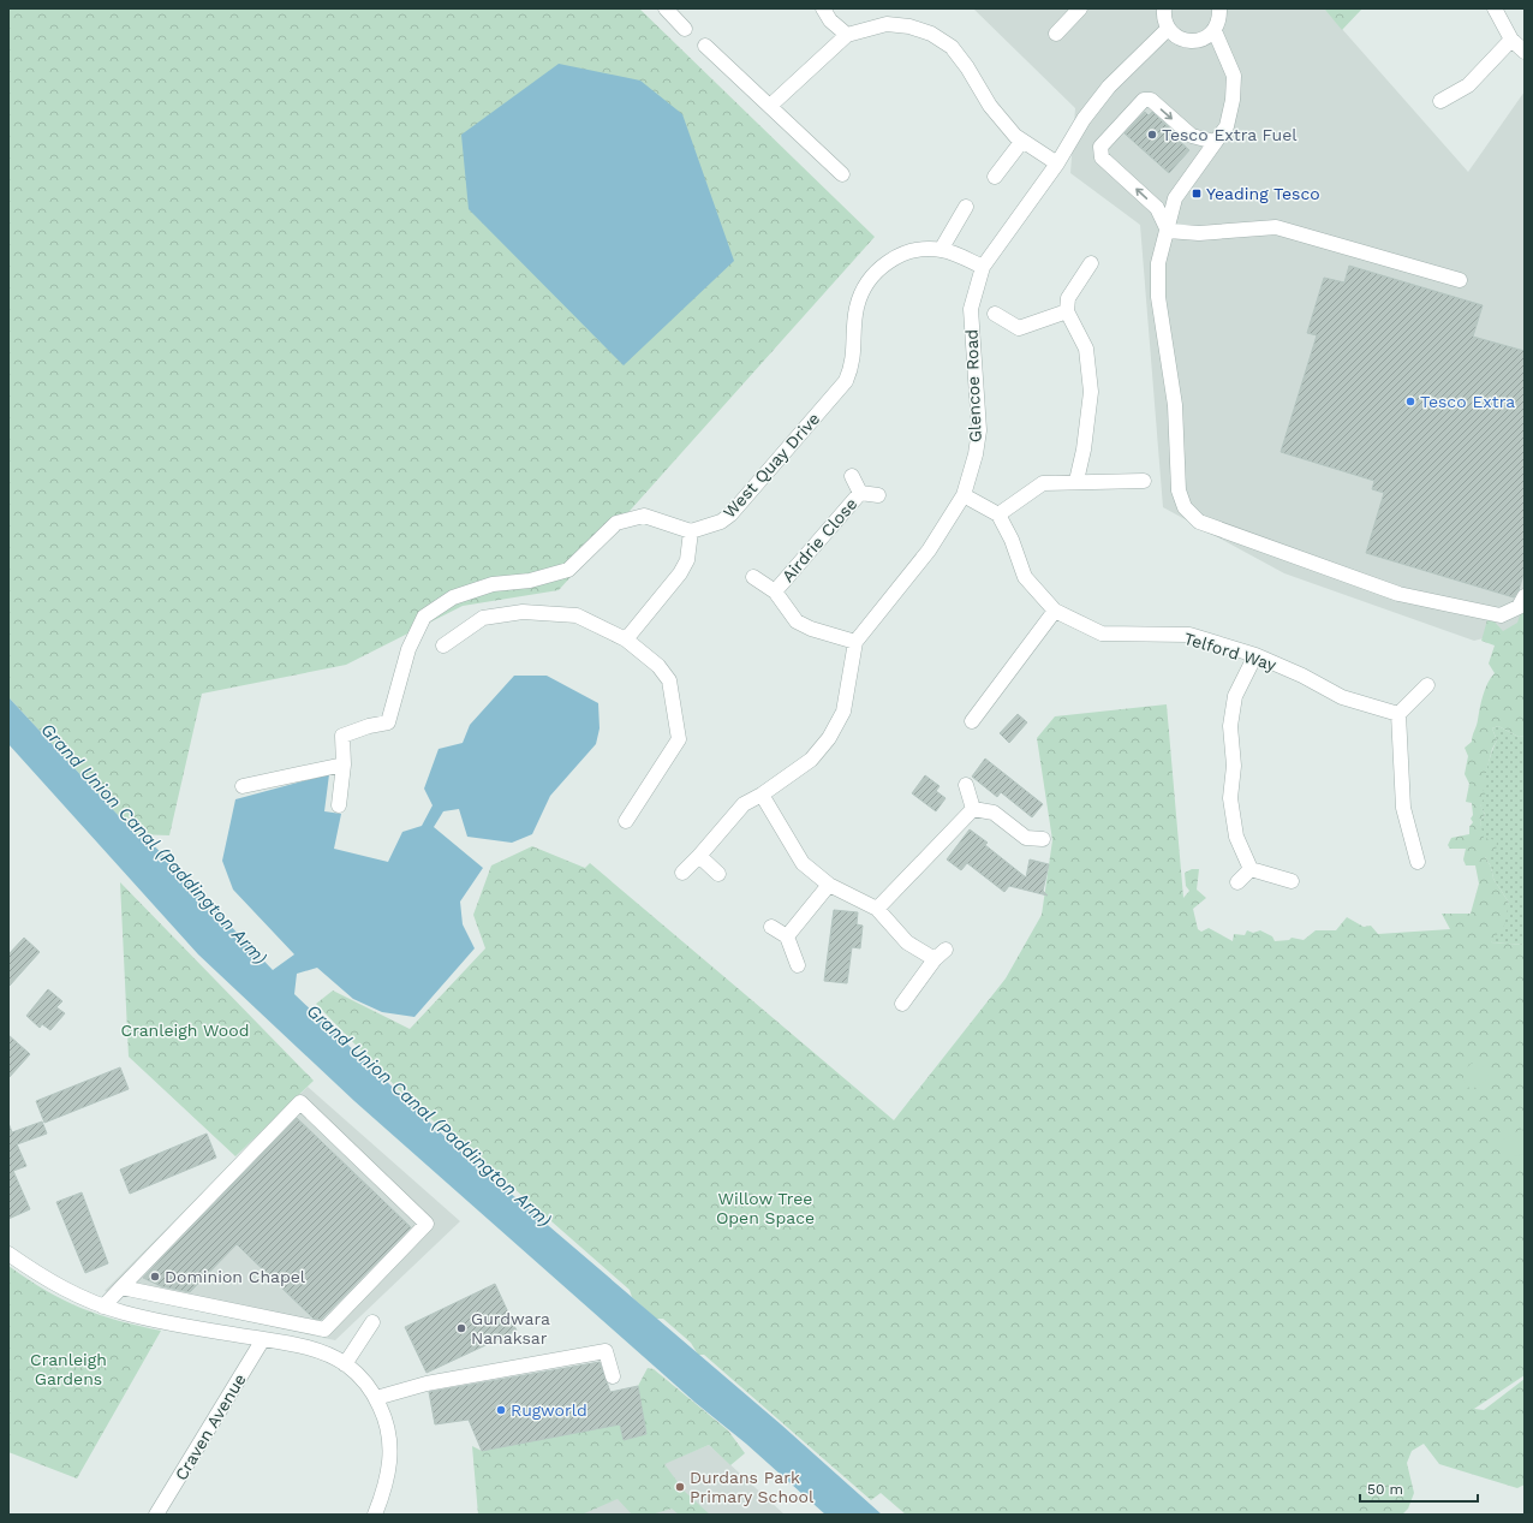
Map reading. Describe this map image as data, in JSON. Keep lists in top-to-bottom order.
{
  "streets": {
    "street": [
      "Glencoe Road",
      "West Quay Drive",
      "Airdrie Close",
      "Telford Way",
      "Craven Avenue"
    ]
  },
  "crossings": [
    ["Glencoe Road", "West Quay Drive"],
    ["Glencoe Road", "Airdrie Close"]
  ],
  "water": ["Grand Union Canal (Paddington Arm)"],
  "parks": ["Cranleigh Wood", "Willow Tree Open Space", "Cranleigh Gardens"],
  "places": {
    "other": [
      "Tesco Extra Fuel",
      "Tesco Extra",
      "Dominion Chapel",
      "Gurdwara Nanaksar",
      "Rugworld",
      "Durdans Park Primary School"
    ],
    "transit": ["Yeading Tesco"]
  },
  "scale_bar": "50 m"
}
